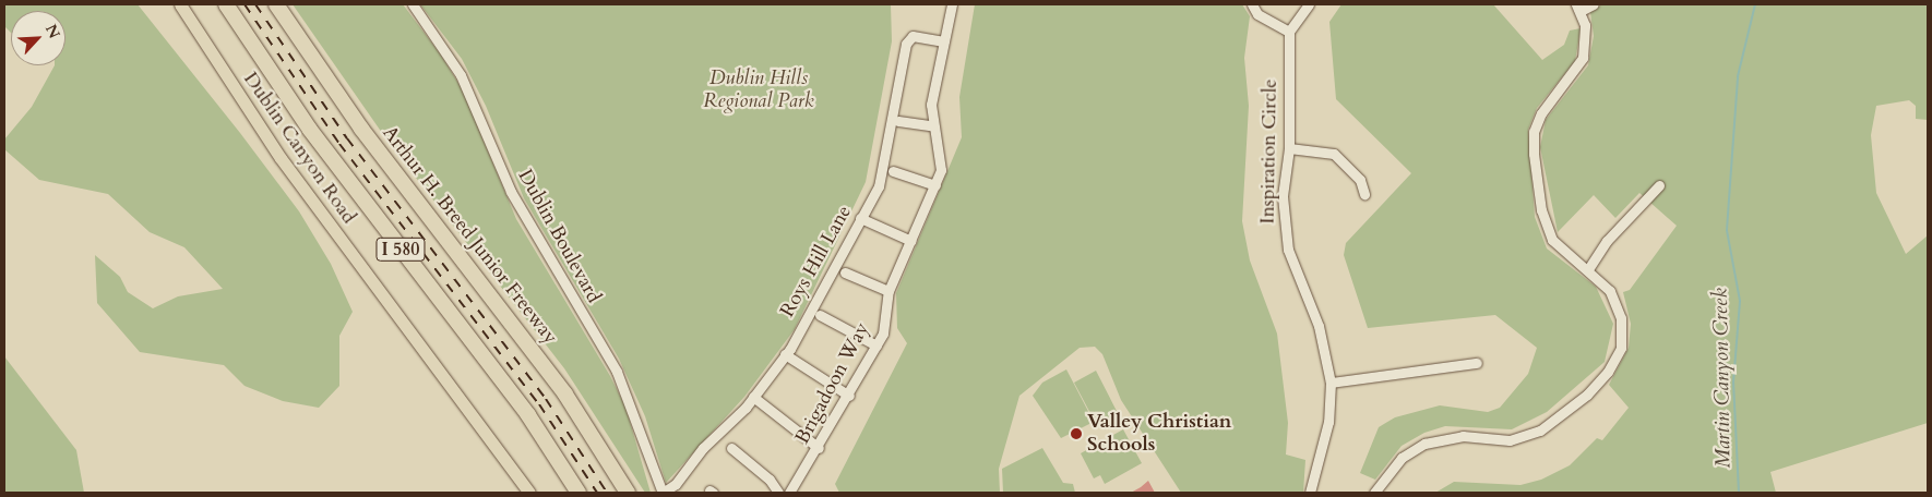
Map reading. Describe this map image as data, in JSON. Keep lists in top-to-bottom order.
{
  "streets": {
    "highway": ["Arthur H. Breed Junior Freeway", "I 580"],
    "main road": ["Dublin Canyon Road"],
    "street": [
      "Inspiration Circle",
      "Dublin Boulevard",
      "Roys Hill Lane",
      "Brigadoon Way"
    ]
  },
  "crossings": [
    ["Dublin Boulevard", "Roys Hill Lane"],
    ["Roys Hill Lane", "Brigadoon Way"]
  ],
  "water": ["Martin Canyon Creek"],
  "parks": ["Dublin Hills Regional Park"],
  "places": ["Valley Christian Schools"],
  "north": "top right"
}
